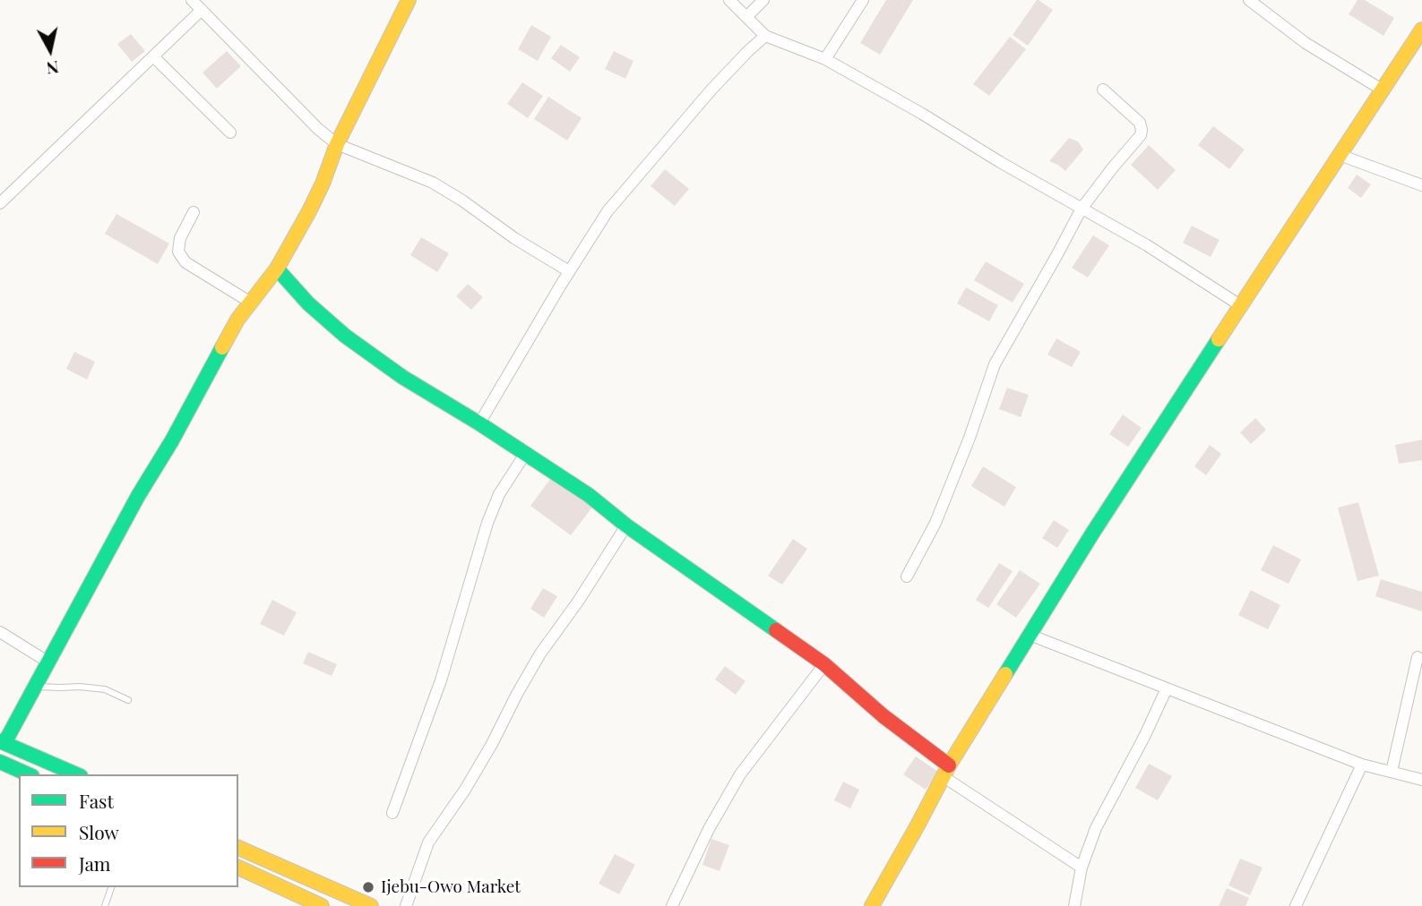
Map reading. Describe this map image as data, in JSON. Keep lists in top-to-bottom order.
{
  "places": ["Ijebu-Owo Market"],
  "legend": ["Fast", "Slow", "Jam"],
  "north": "bottom"
}
